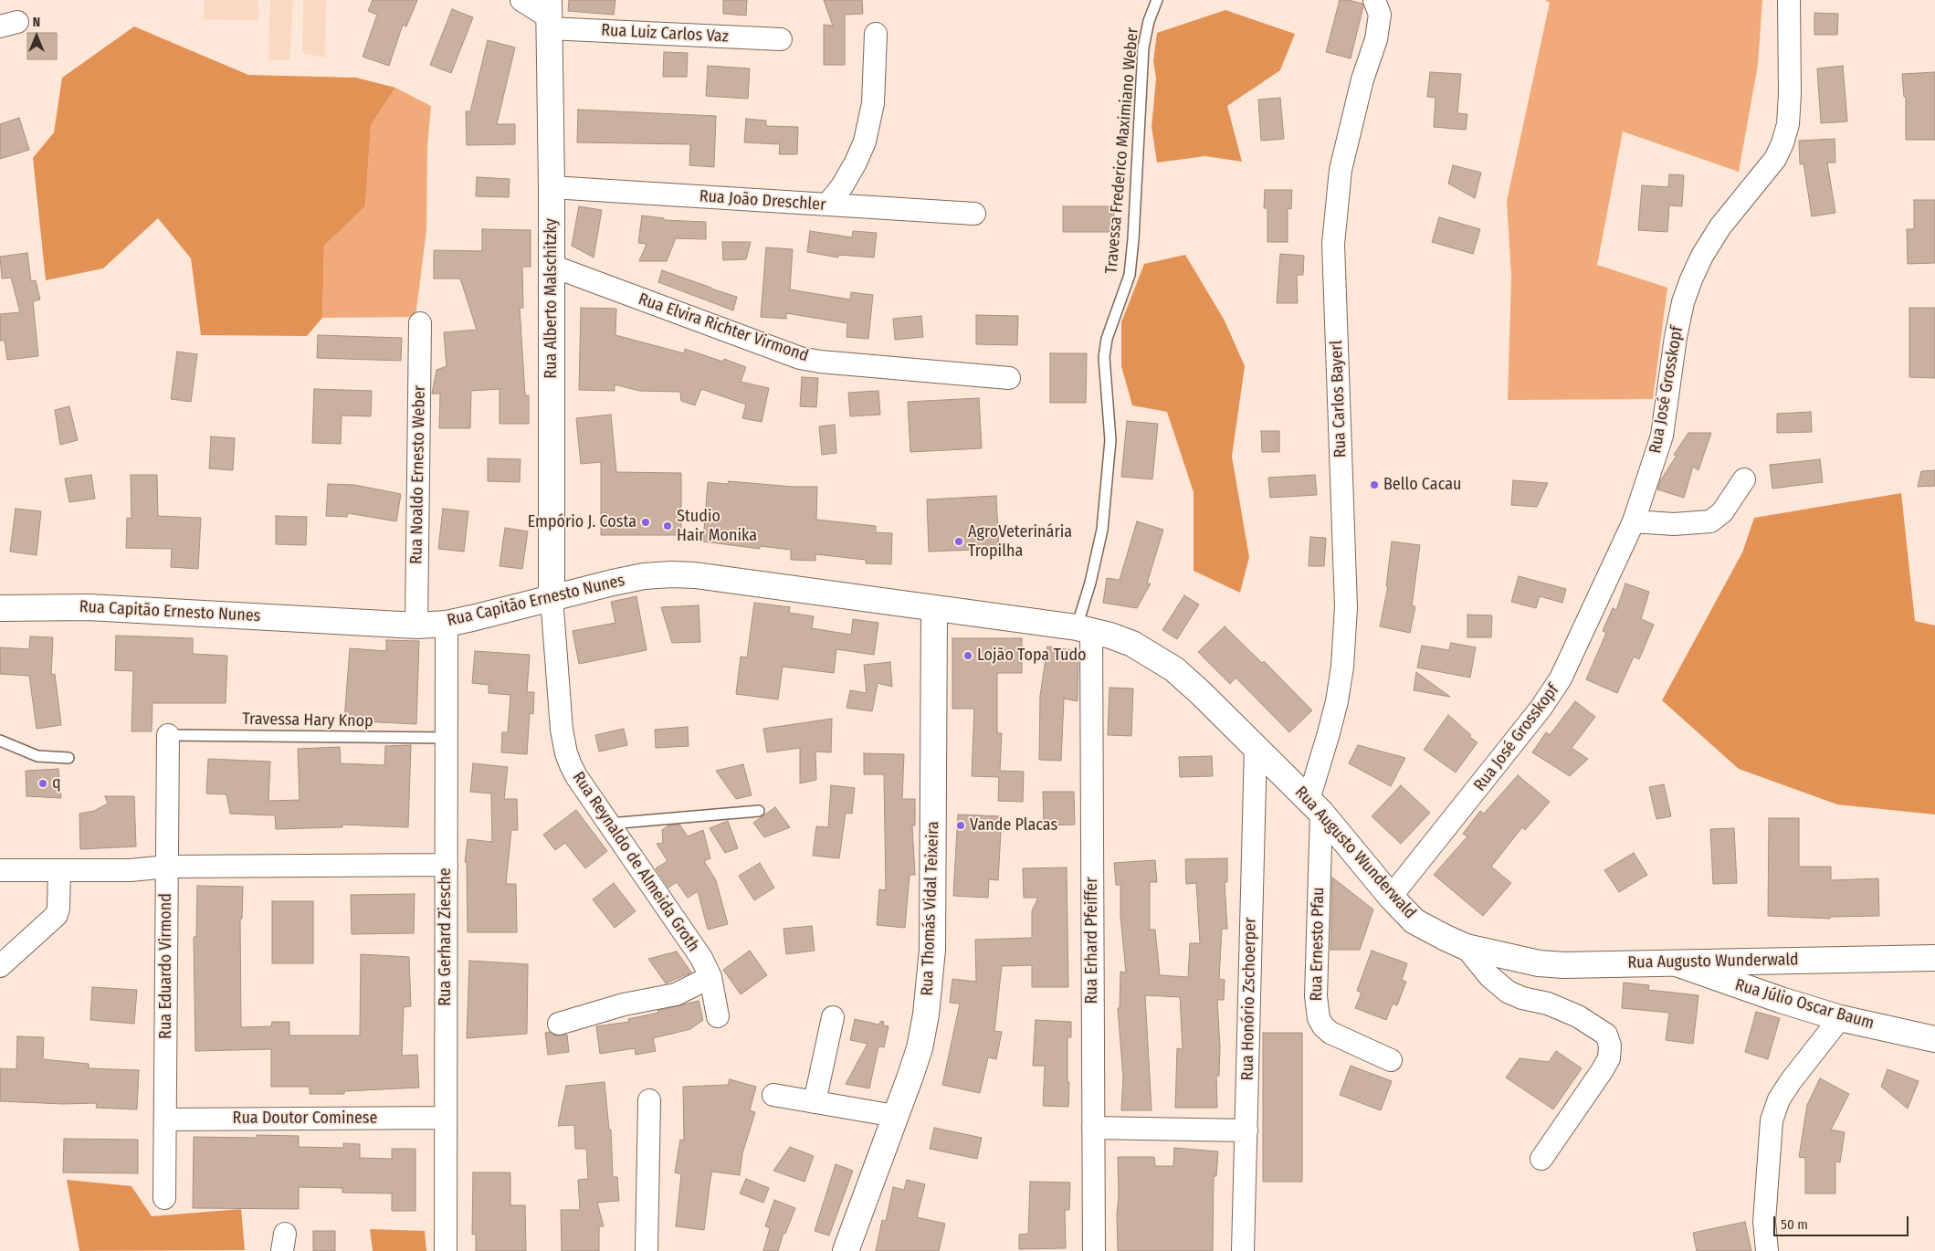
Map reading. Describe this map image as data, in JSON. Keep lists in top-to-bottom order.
{
  "streets": {
    "main road": [
      "Rua Alberto Malschitzky",
      "Rua Capitão Ernesto Nunes",
      "Rua Augusto Wunderwald",
      "Rua Thomás Vidal Teixeira",
      "Rua Júlio Oscar Baum"
    ],
    "street": [
      "Rua Luiz Carlos Vaz",
      "Rua João Dreschler",
      "Rua Elvira Richter Virmond",
      "Rua José Grosskopf",
      "Rua Carlos Bayerl",
      "Rua Noaldo Ernesto Weber",
      "Rua Reynaldo de Almeida Groth",
      "Rua Gerhard Ziesche",
      "Rua Erhard Pfeiffer",
      "Rua Ernesto Pfau",
      "Rua Eduardo Virmond",
      "Rua Honório Zschoerper",
      "Rua Doutor Cominese"
    ],
    "lane": ["Travessa Frederico Maximiano Weber", "Travessa Hary Knop"]
  },
  "crossings": [
    ["Rua Luiz Carlos Vaz", "Rua Alberto Malschitzky"],
    ["Travessa Frederico Maximiano Weber", "Rua Augusto Wunderwald"],
    ["Travessa Frederico Maximiano Weber", "Rua Erhard Pfeiffer"],
    ["Rua João Dreschler", "Rua Alberto Malschitzky"],
    ["Rua Alberto Malschitzky", "Rua Elvira Richter Virmond"],
    ["Rua Alberto Malschitzky", "Rua Capitão Ernesto Nunes"],
    ["Rua Alberto Malschitzky", "Rua Reynaldo de Almeida Groth"],
    ["Rua José Grosskopf", "Rua Augusto Wunderwald"],
    ["Rua Carlos Bayerl", "Rua Augusto Wunderwald"],
    ["Rua Carlos Bayerl", "Rua Ernesto Pfau"],
    ["Rua Noaldo Ernesto Weber", "Rua Capitão Ernesto Nunes"],
    ["Rua Capitão Ernesto Nunes", "Rua Augusto Wunderwald"],
    ["Rua Capitão Ernesto Nunes", "Rua Reynaldo de Almeida Groth"],
    ["Rua Capitão Ernesto Nunes", "Rua Thomás Vidal Teixeira"],
    ["Rua Capitão Ernesto Nunes", "Rua Gerhard Ziesche"],
    ["Travessa Hary Knop", "Rua Gerhard Ziesche"],
    ["Travessa Hary Knop", "Rua Eduardo Virmond"],
    ["Rua Augusto Wunderwald", "Rua Thomás Vidal Teixeira"],
    ["Rua Augusto Wunderwald", "Rua Erhard Pfeiffer"],
    ["Rua Augusto Wunderwald", "Rua Ernesto Pfau"],
    ["Rua Augusto Wunderwald", "Rua Honório Zschoerper"],
    ["Rua Augusto Wunderwald", "Rua Júlio Oscar Baum"],
    ["Rua Gerhard Ziesche", "Rua Doutor Cominese"],
    ["Rua Eduardo Virmond", "Rua Doutor Cominese"]
  ],
  "places": [
    "Bello Cacau",
    "Empório J. Costa",
    "Studio Hair Monika",
    "AgroVeterinária Tropilha",
    "Lojão Topa Tudo",
    "q",
    "Vande Placas"
  ],
  "scale_bar": "50 m",
  "north": "top"
}
